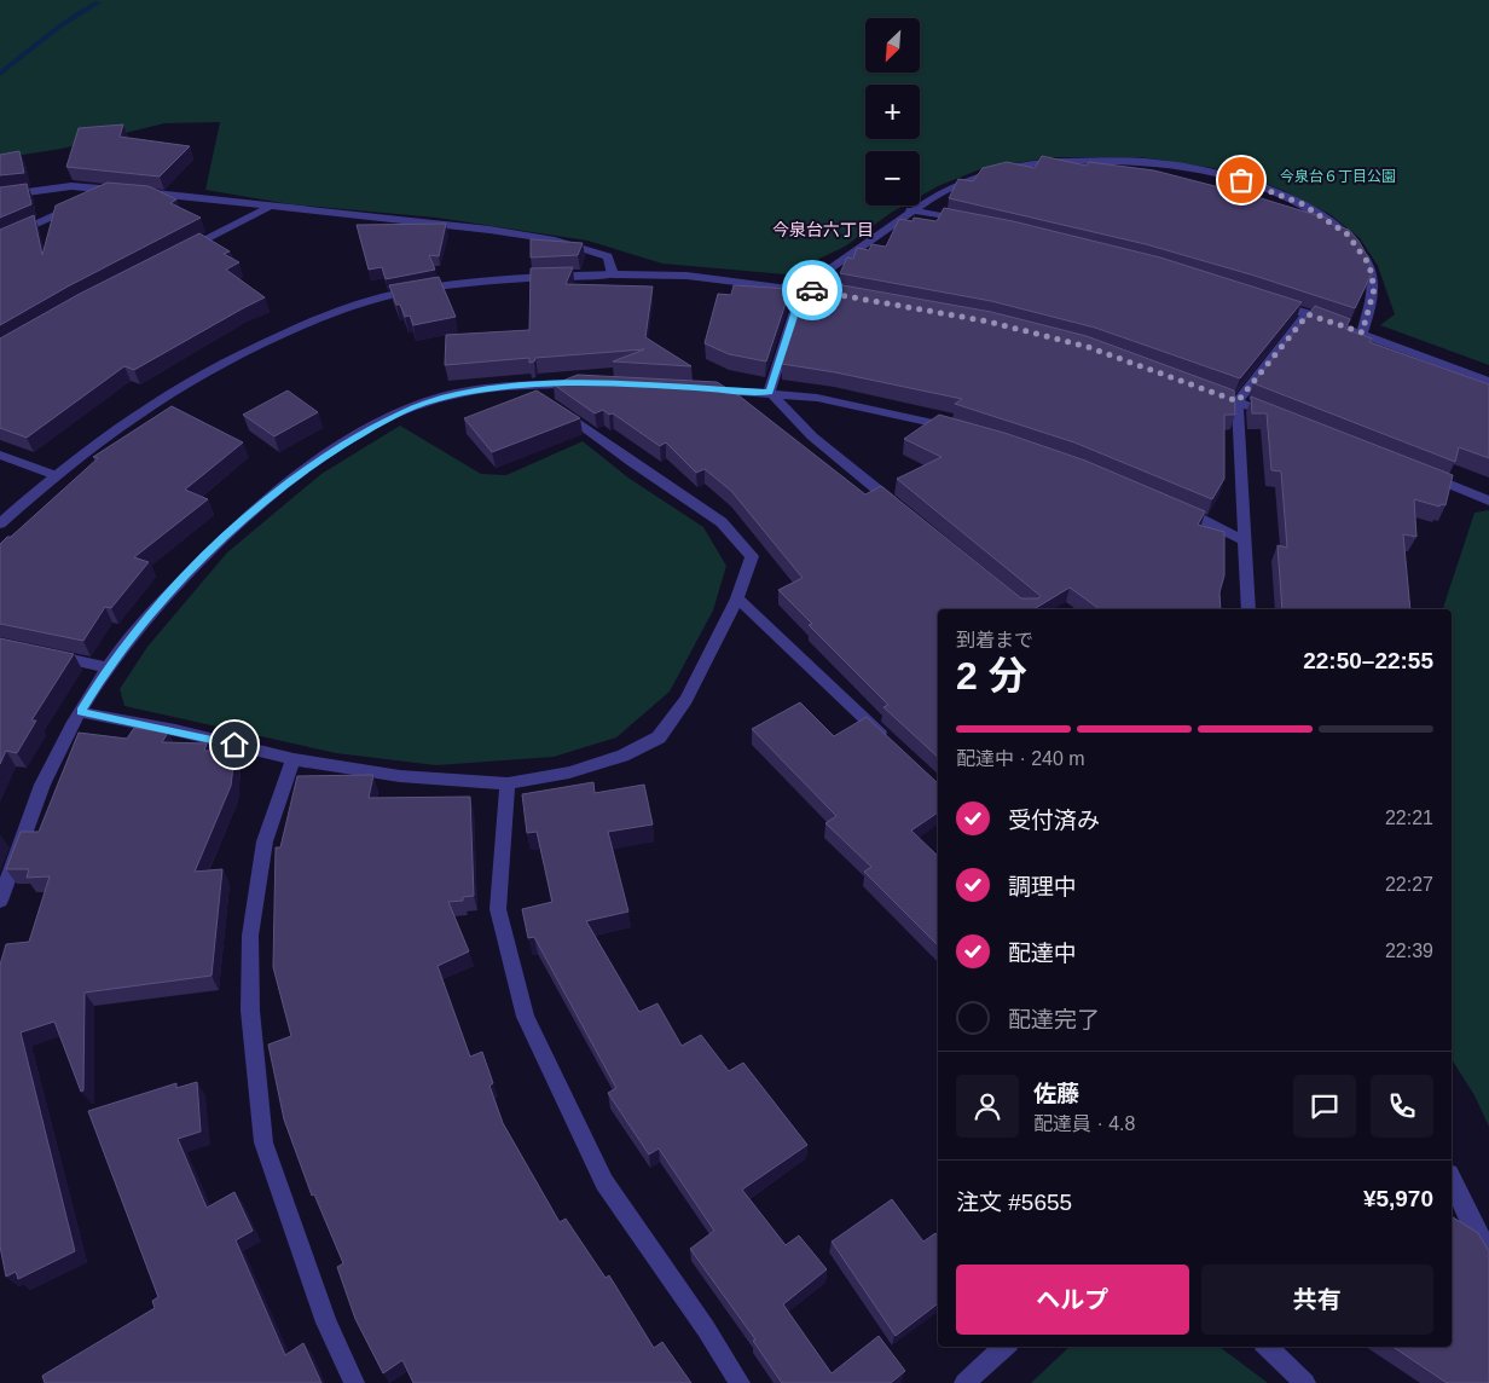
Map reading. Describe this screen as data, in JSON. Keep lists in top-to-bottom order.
{
  "districts": ["今泉台六丁目"],
  "parks": ["今泉台６丁目公園"],
  "north": "bottom left",
  "page": {
    "map_buttons": ["+", "−"],
    "heading": ["2 分", "到着まで", "22:50–22:55"],
    "panel": [
      "佐藤",
      "配達員 · 4.8",
      "注文 #5655",
      "¥5,970"
    ],
    "bar": "配達中 · 240 m",
    "list": [
      ["受付済み", "22:21"],
      ["調理中", "22:27"],
      ["配達中", "22:39"],
      "配達完了"
    ],
    "buttons": ["ヘルプ", "共有"]
  }
}
